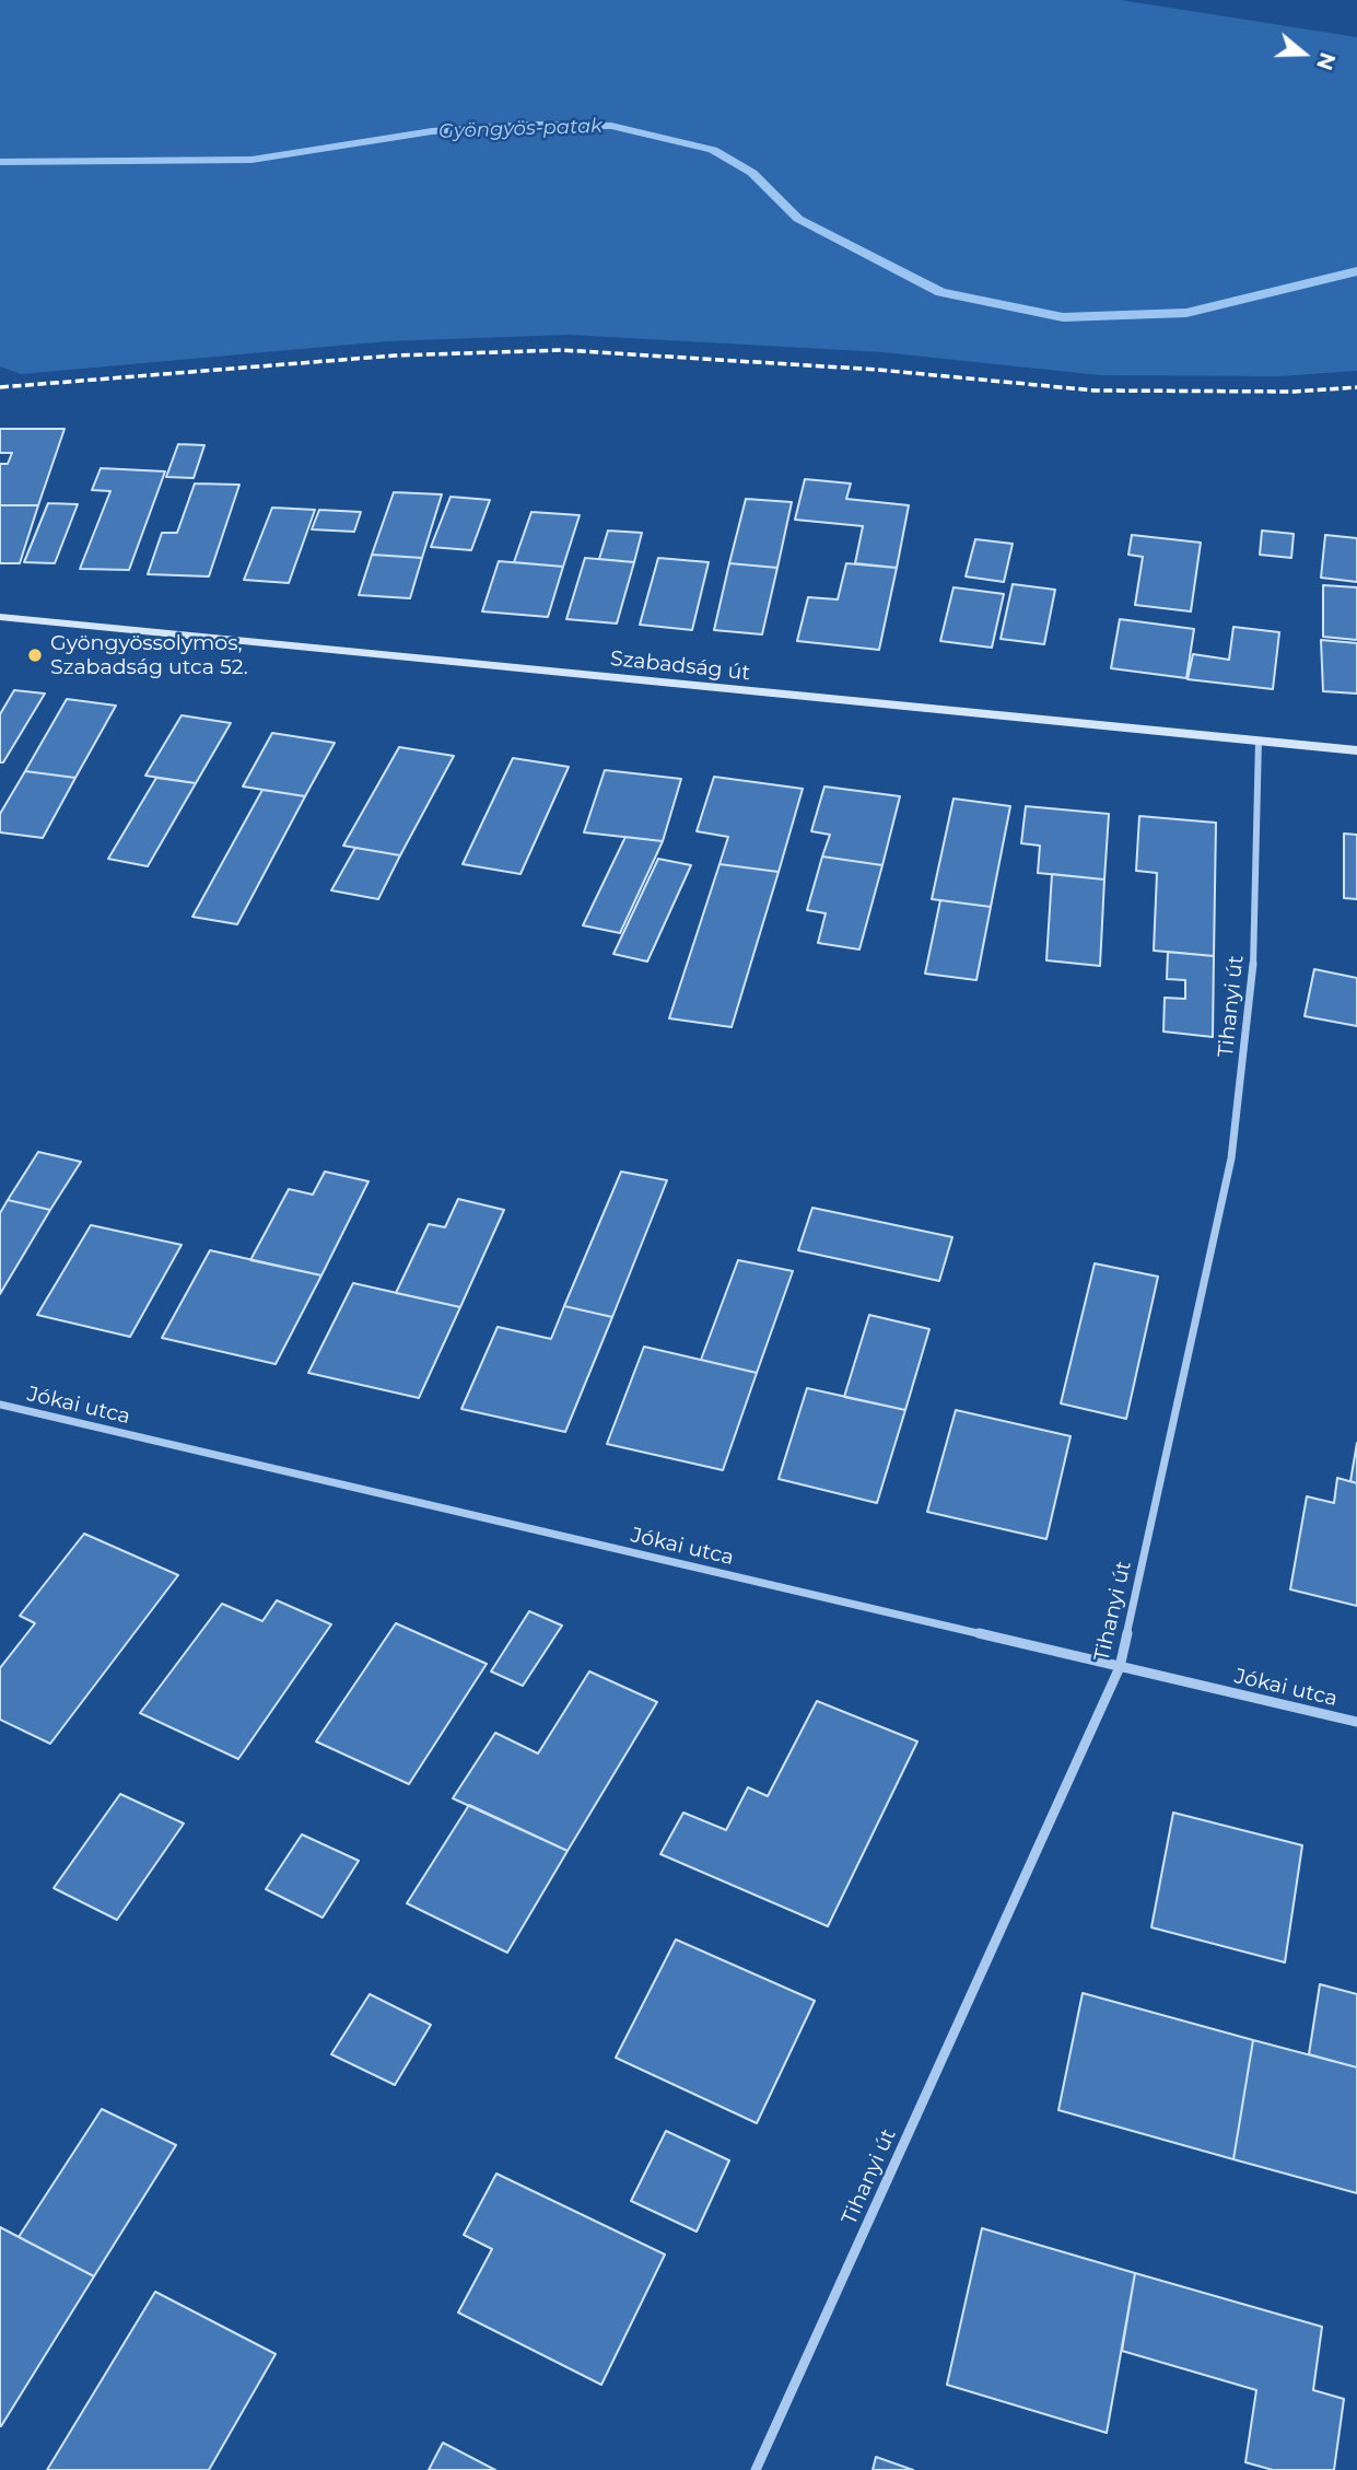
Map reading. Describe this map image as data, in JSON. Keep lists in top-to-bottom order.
{
  "streets": {
    "street": ["Szabadság út", "Tihanyi út", "Jókai utca"]
  },
  "crossings": [
    ["Szabadság út", "Tihanyi út"],
    ["Tihanyi út", "Jókai utca"]
  ],
  "water": ["Gyöngyös-patak"],
  "places": ["Gyöngyössolymos, Szabadság utca 52."],
  "north": "right"
}
